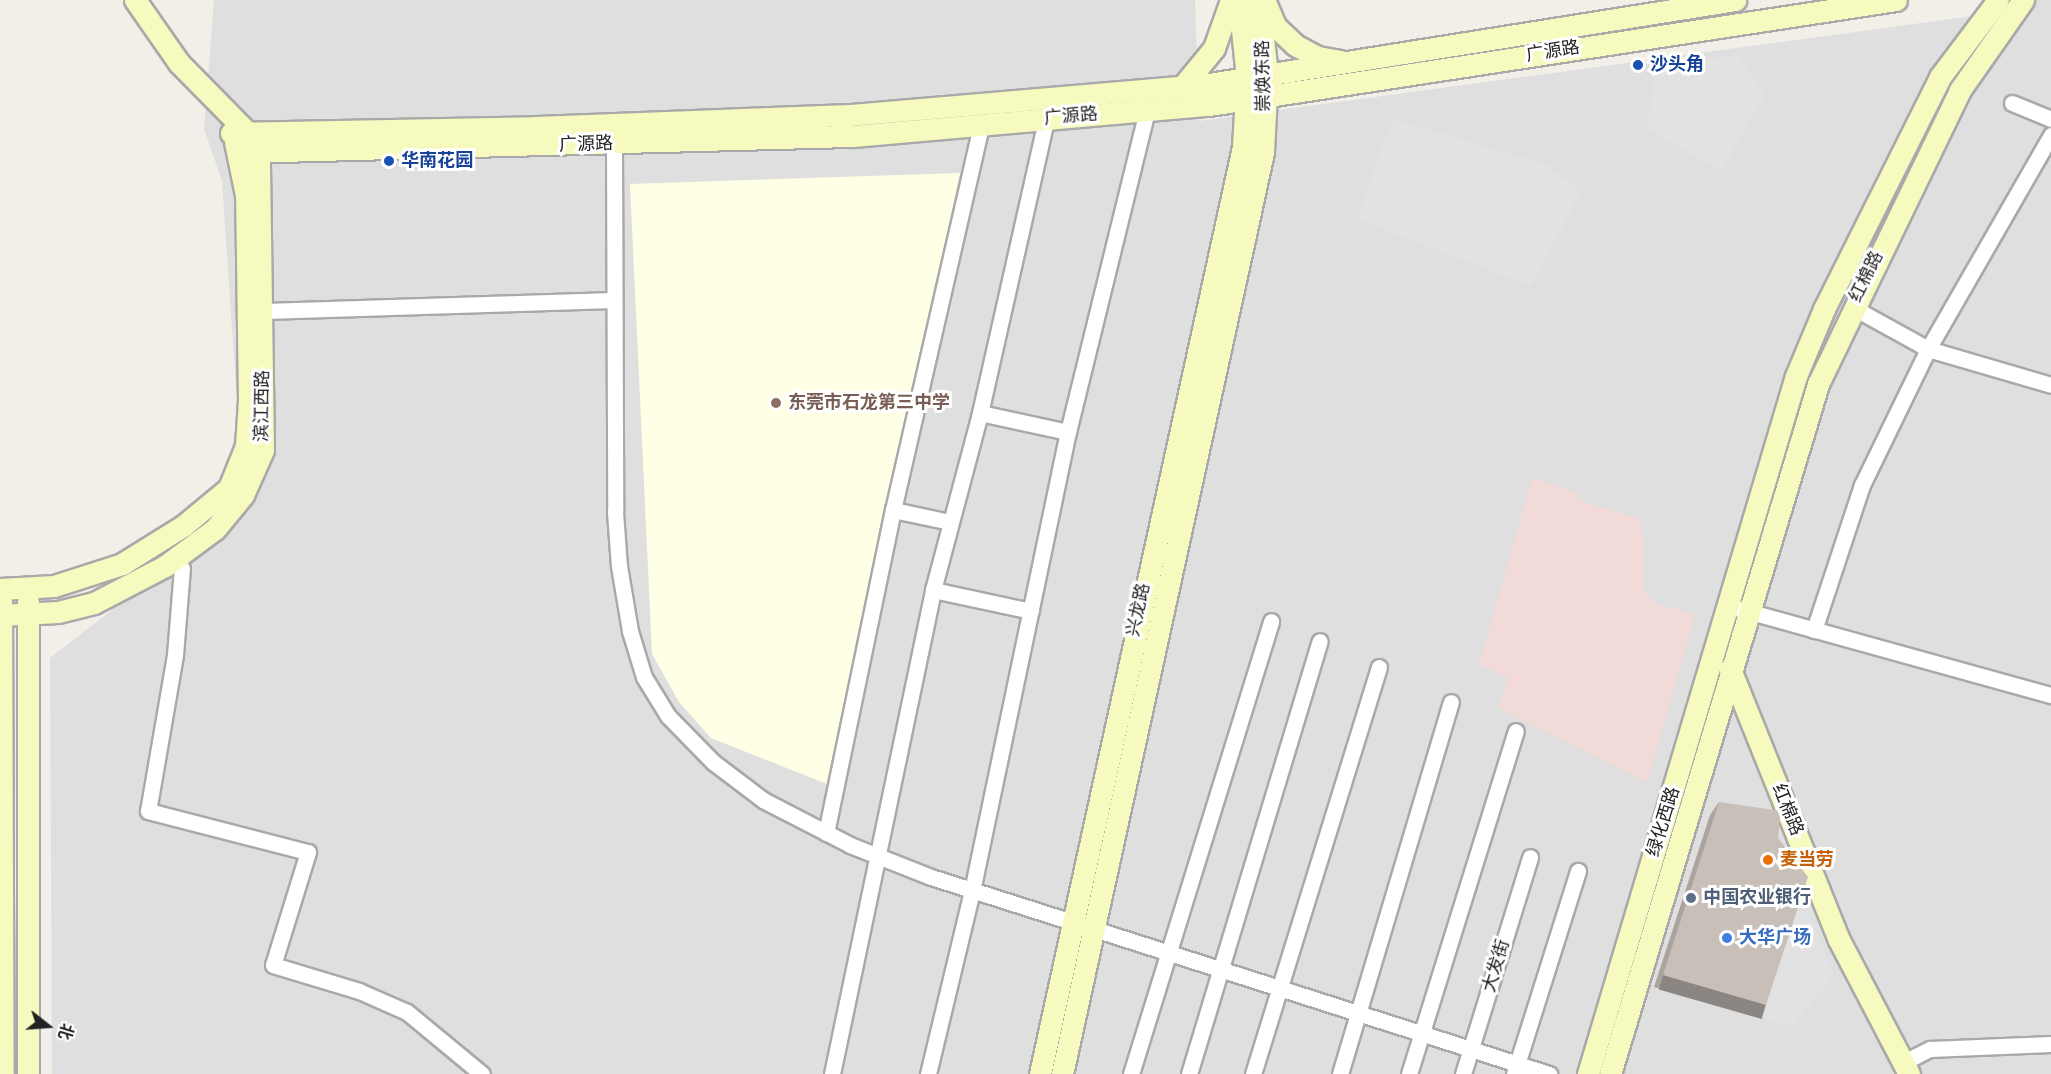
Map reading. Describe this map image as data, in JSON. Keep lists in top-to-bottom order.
{
  "streets": {
    "main road": [
      "广源路",
      "崇焕东路",
      "红棉路",
      "滨江西路",
      "兴龙路",
      "绿化西路"
    ],
    "street": ["大发街"]
  },
  "crossings": [
    ["广源路", "崇焕东路"],
    ["广源路", "滨江西路"],
    ["崇焕东路", "兴龙路"],
    ["红棉路", "绿化西路"]
  ],
  "places": [
    "沙头角",
    "华南花园",
    "东莞市石龙第三中学",
    "麦当劳",
    "中国农业银行",
    "大华广场"
  ],
  "north": "right"
}
